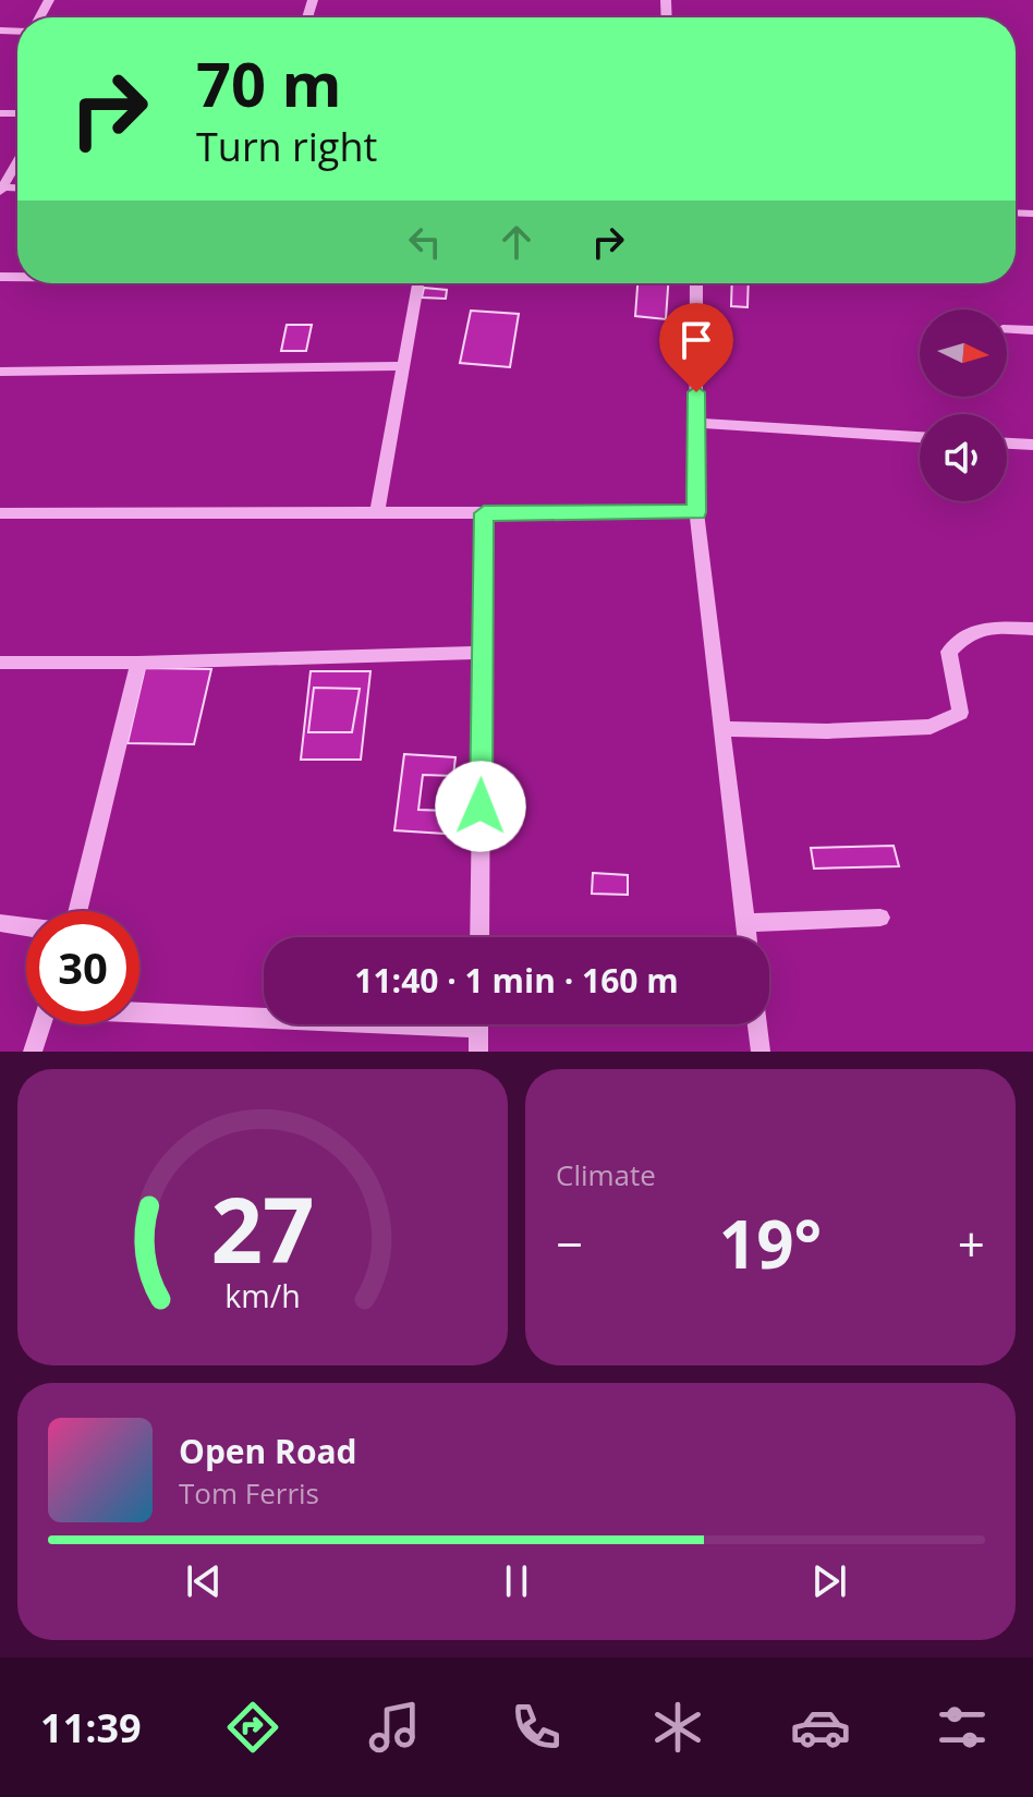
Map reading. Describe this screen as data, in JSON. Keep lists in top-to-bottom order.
{
  "north": "right",
  "page": {
    "turn": ["70 m", "Turn right"],
    "limit": "30",
    "trip": "11:40 · 1 min · 160 m",
    "tile": "Climate",
    "heat": ["−", "19°", "+"],
    "song": ["Open Road", "Tom Ferris"],
    "tabs": "11:39",
    "gauge": ["27", "km/h"]
  }
}
